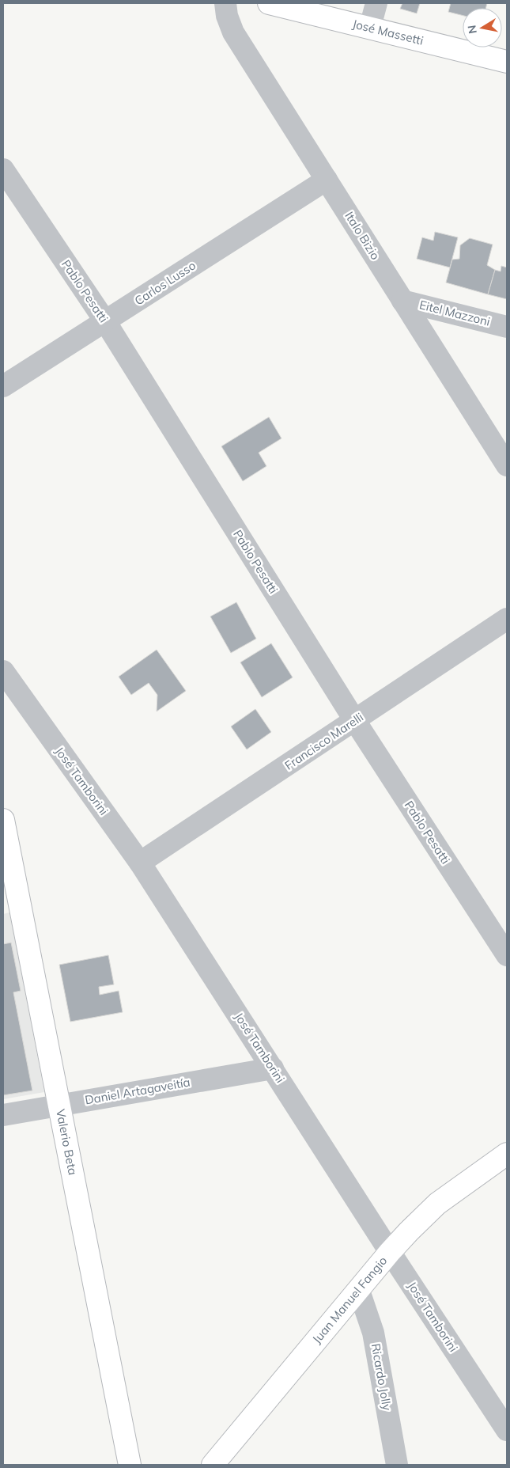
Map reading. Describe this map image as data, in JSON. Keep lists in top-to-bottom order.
{
  "streets": {
    "main road": ["José Massetti", "Valerio Beta", "Juan Manuel Fangio"],
    "street": [
      "Italo Bizio",
      "Carlos Lusso",
      "Pablo Pesatti",
      "Eitel Mazzoni",
      "Francisco Marelli",
      "José Tamborini",
      "Daniel Artagaveitía",
      "Ricardo Jolly"
    ]
  },
  "crossings": [
    ["Italo Bizio", "Carlos Lusso"],
    ["Italo Bizio", "Eitel Mazzoni"],
    ["Carlos Lusso", "Pablo Pesatti"],
    ["Pablo Pesatti", "Francisco Marelli"],
    ["Francisco Marelli", "José Tamborini"],
    ["José Tamborini", "Daniel Artagaveitía"],
    ["José Tamborini", "Juan Manuel Fangio"],
    ["Daniel Artagaveitía", "Valerio Beta"],
    ["Juan Manuel Fangio", "Ricardo Jolly"]
  ],
  "north": "left"
}
